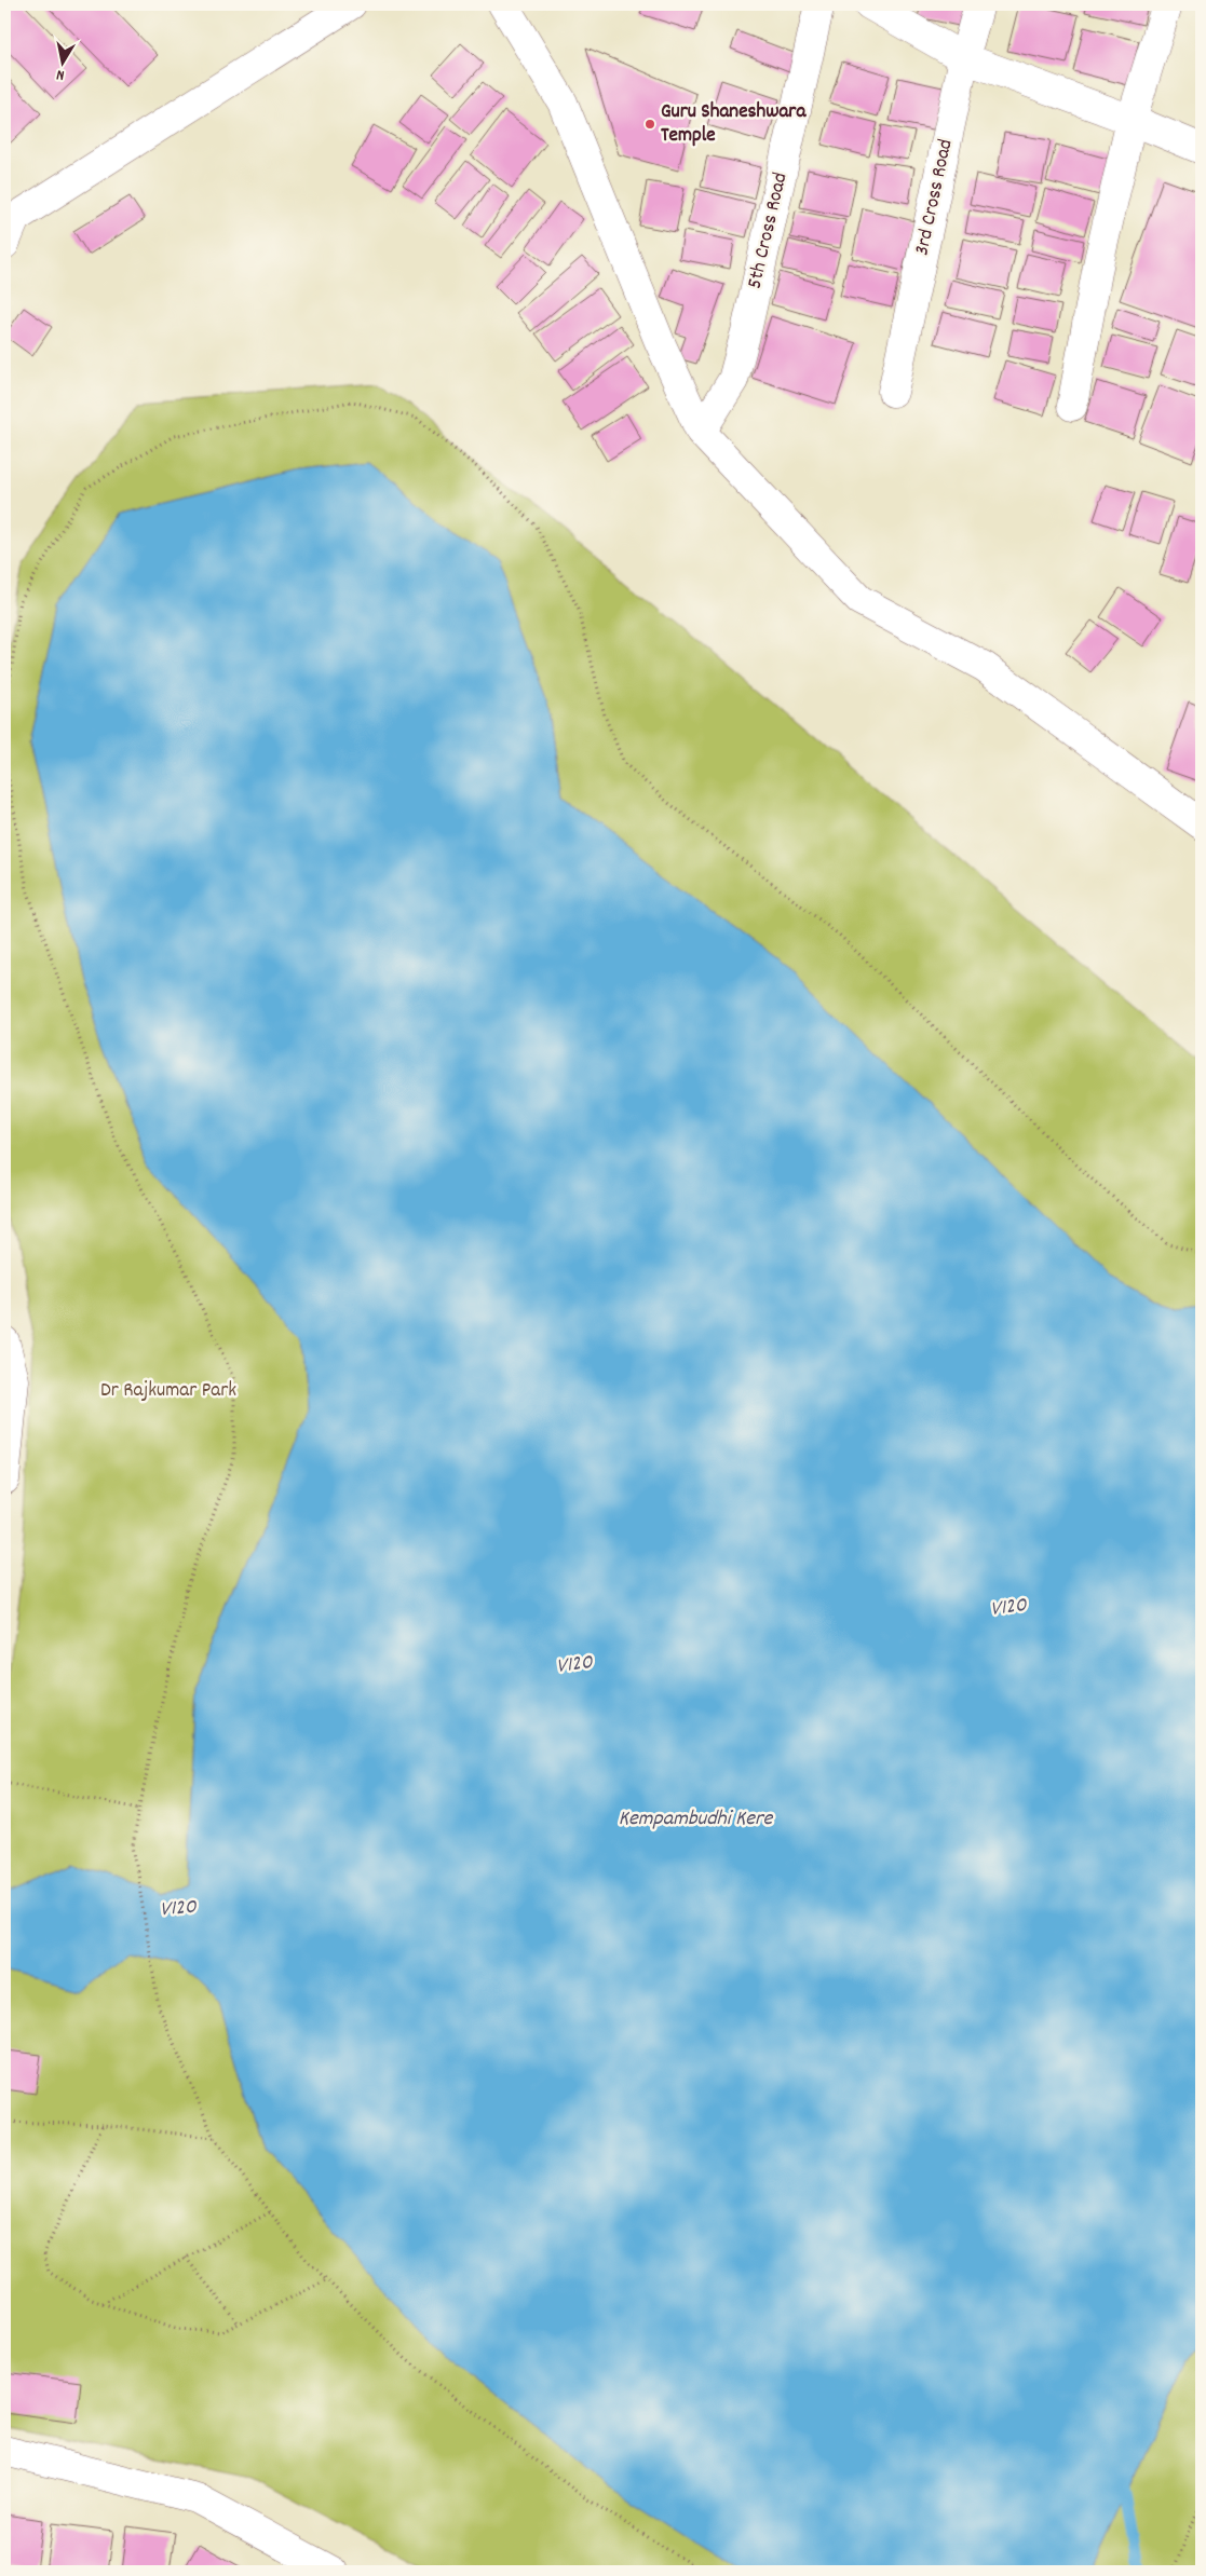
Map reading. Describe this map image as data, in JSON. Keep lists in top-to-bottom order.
{
  "streets": {
    "street": ["3rd Cross Road", "5th Cross Road"]
  },
  "water": ["V120", "Kempambudhi Kere"],
  "parks": ["Dr Rajkumar Park"],
  "places": ["Guru Shaneshwara Temple"],
  "north": "bottom"
}
